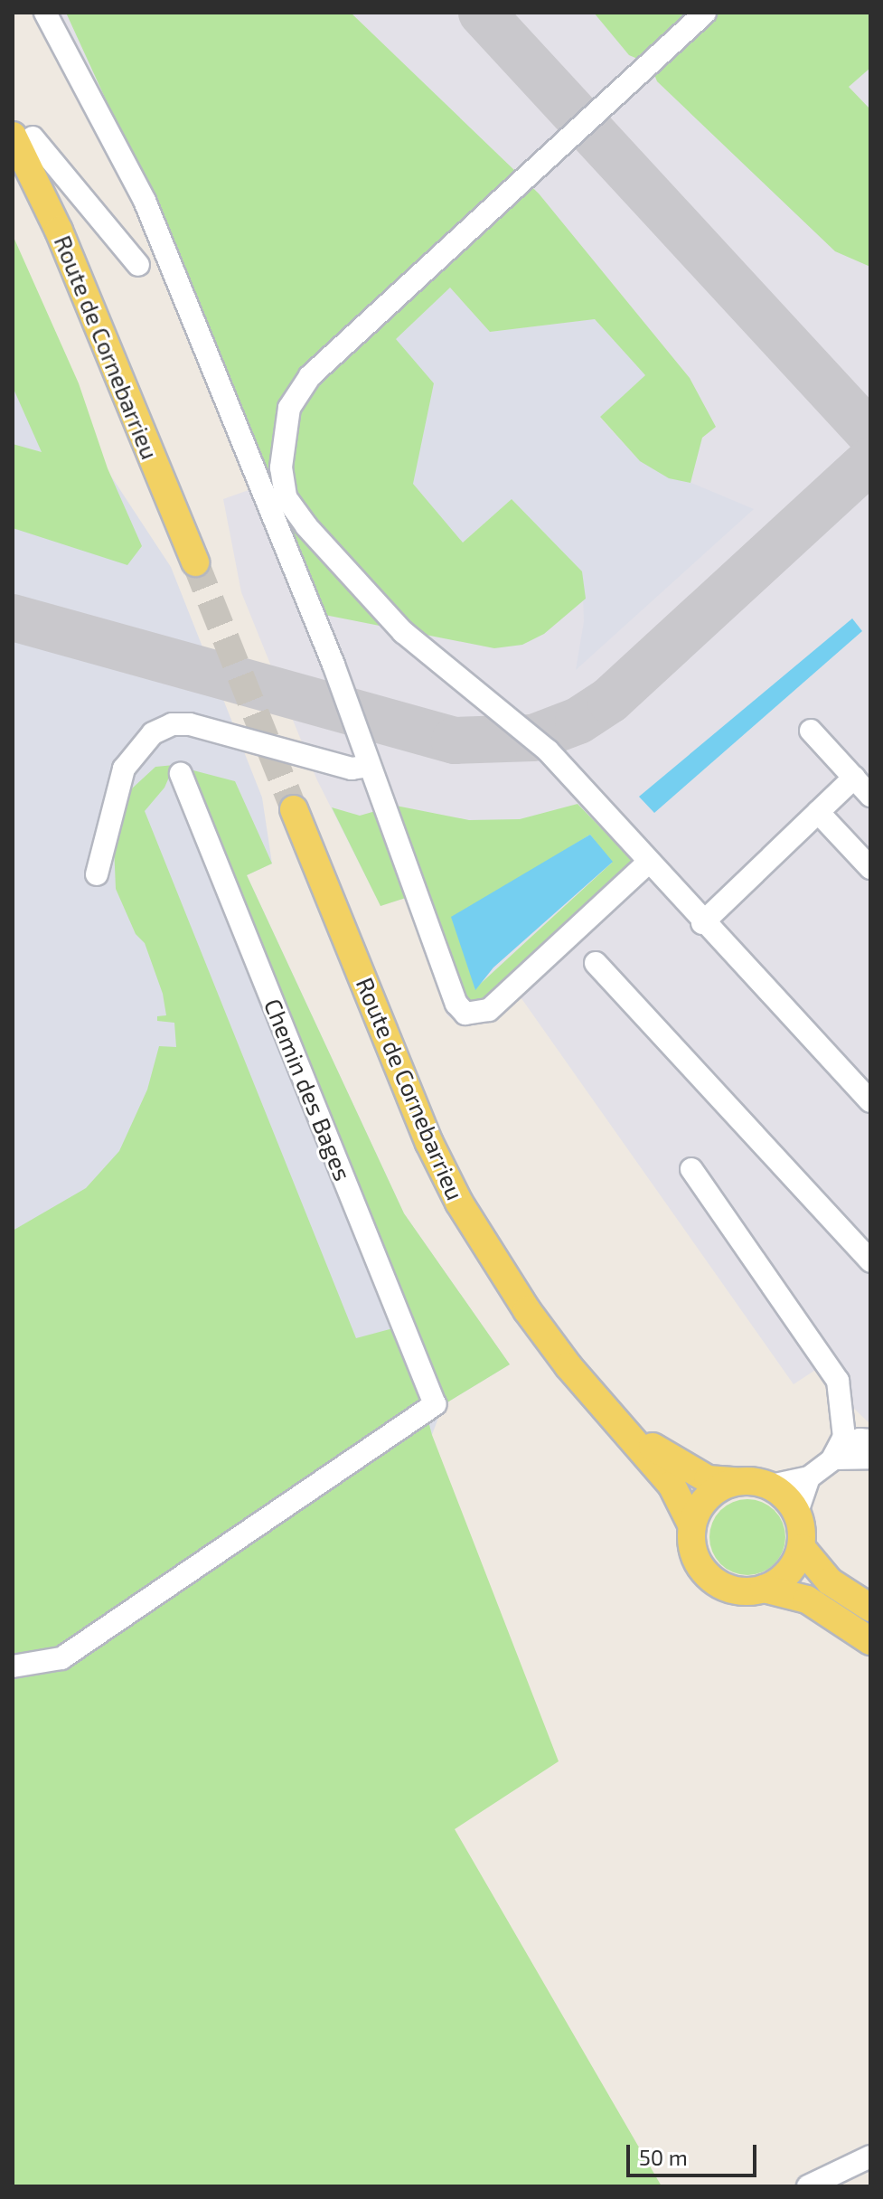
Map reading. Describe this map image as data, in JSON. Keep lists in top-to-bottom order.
{
  "streets": {
    "main road": ["Route de Cornebarrieu"],
    "street": ["Chemin des Bages"]
  },
  "scale_bar": "50 m"
}
